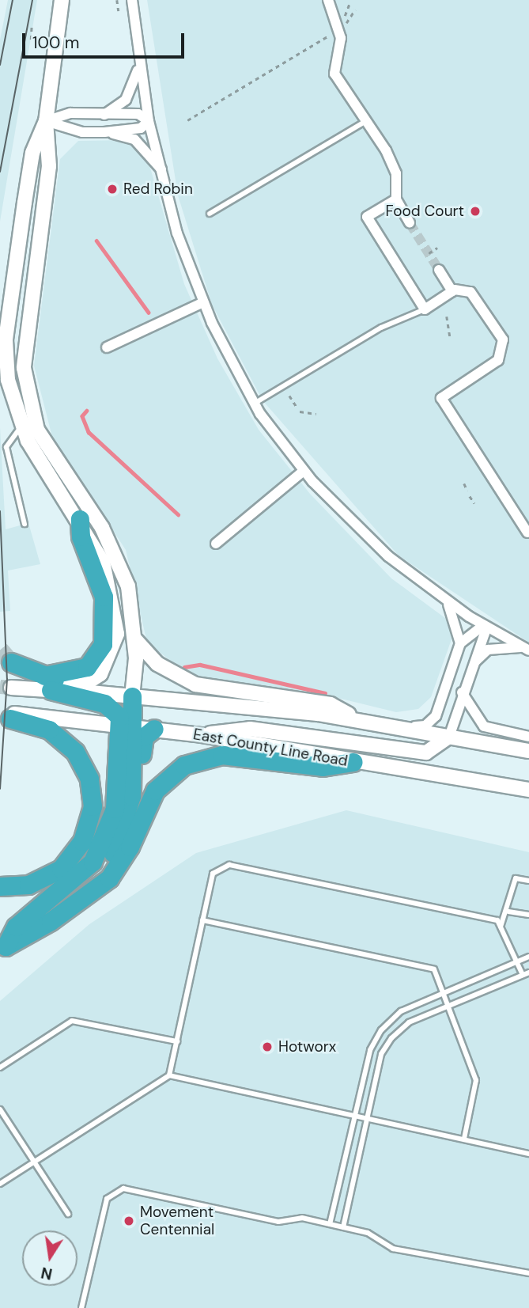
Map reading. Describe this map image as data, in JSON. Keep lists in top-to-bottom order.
{
  "streets": {
    "main road": ["East County Line Road"]
  },
  "places": [
    "Red Robin",
    "Food Court",
    "Hotworx",
    "Movement Centennial"
  ],
  "scale_bar": "100 m",
  "north": "bottom"
}
